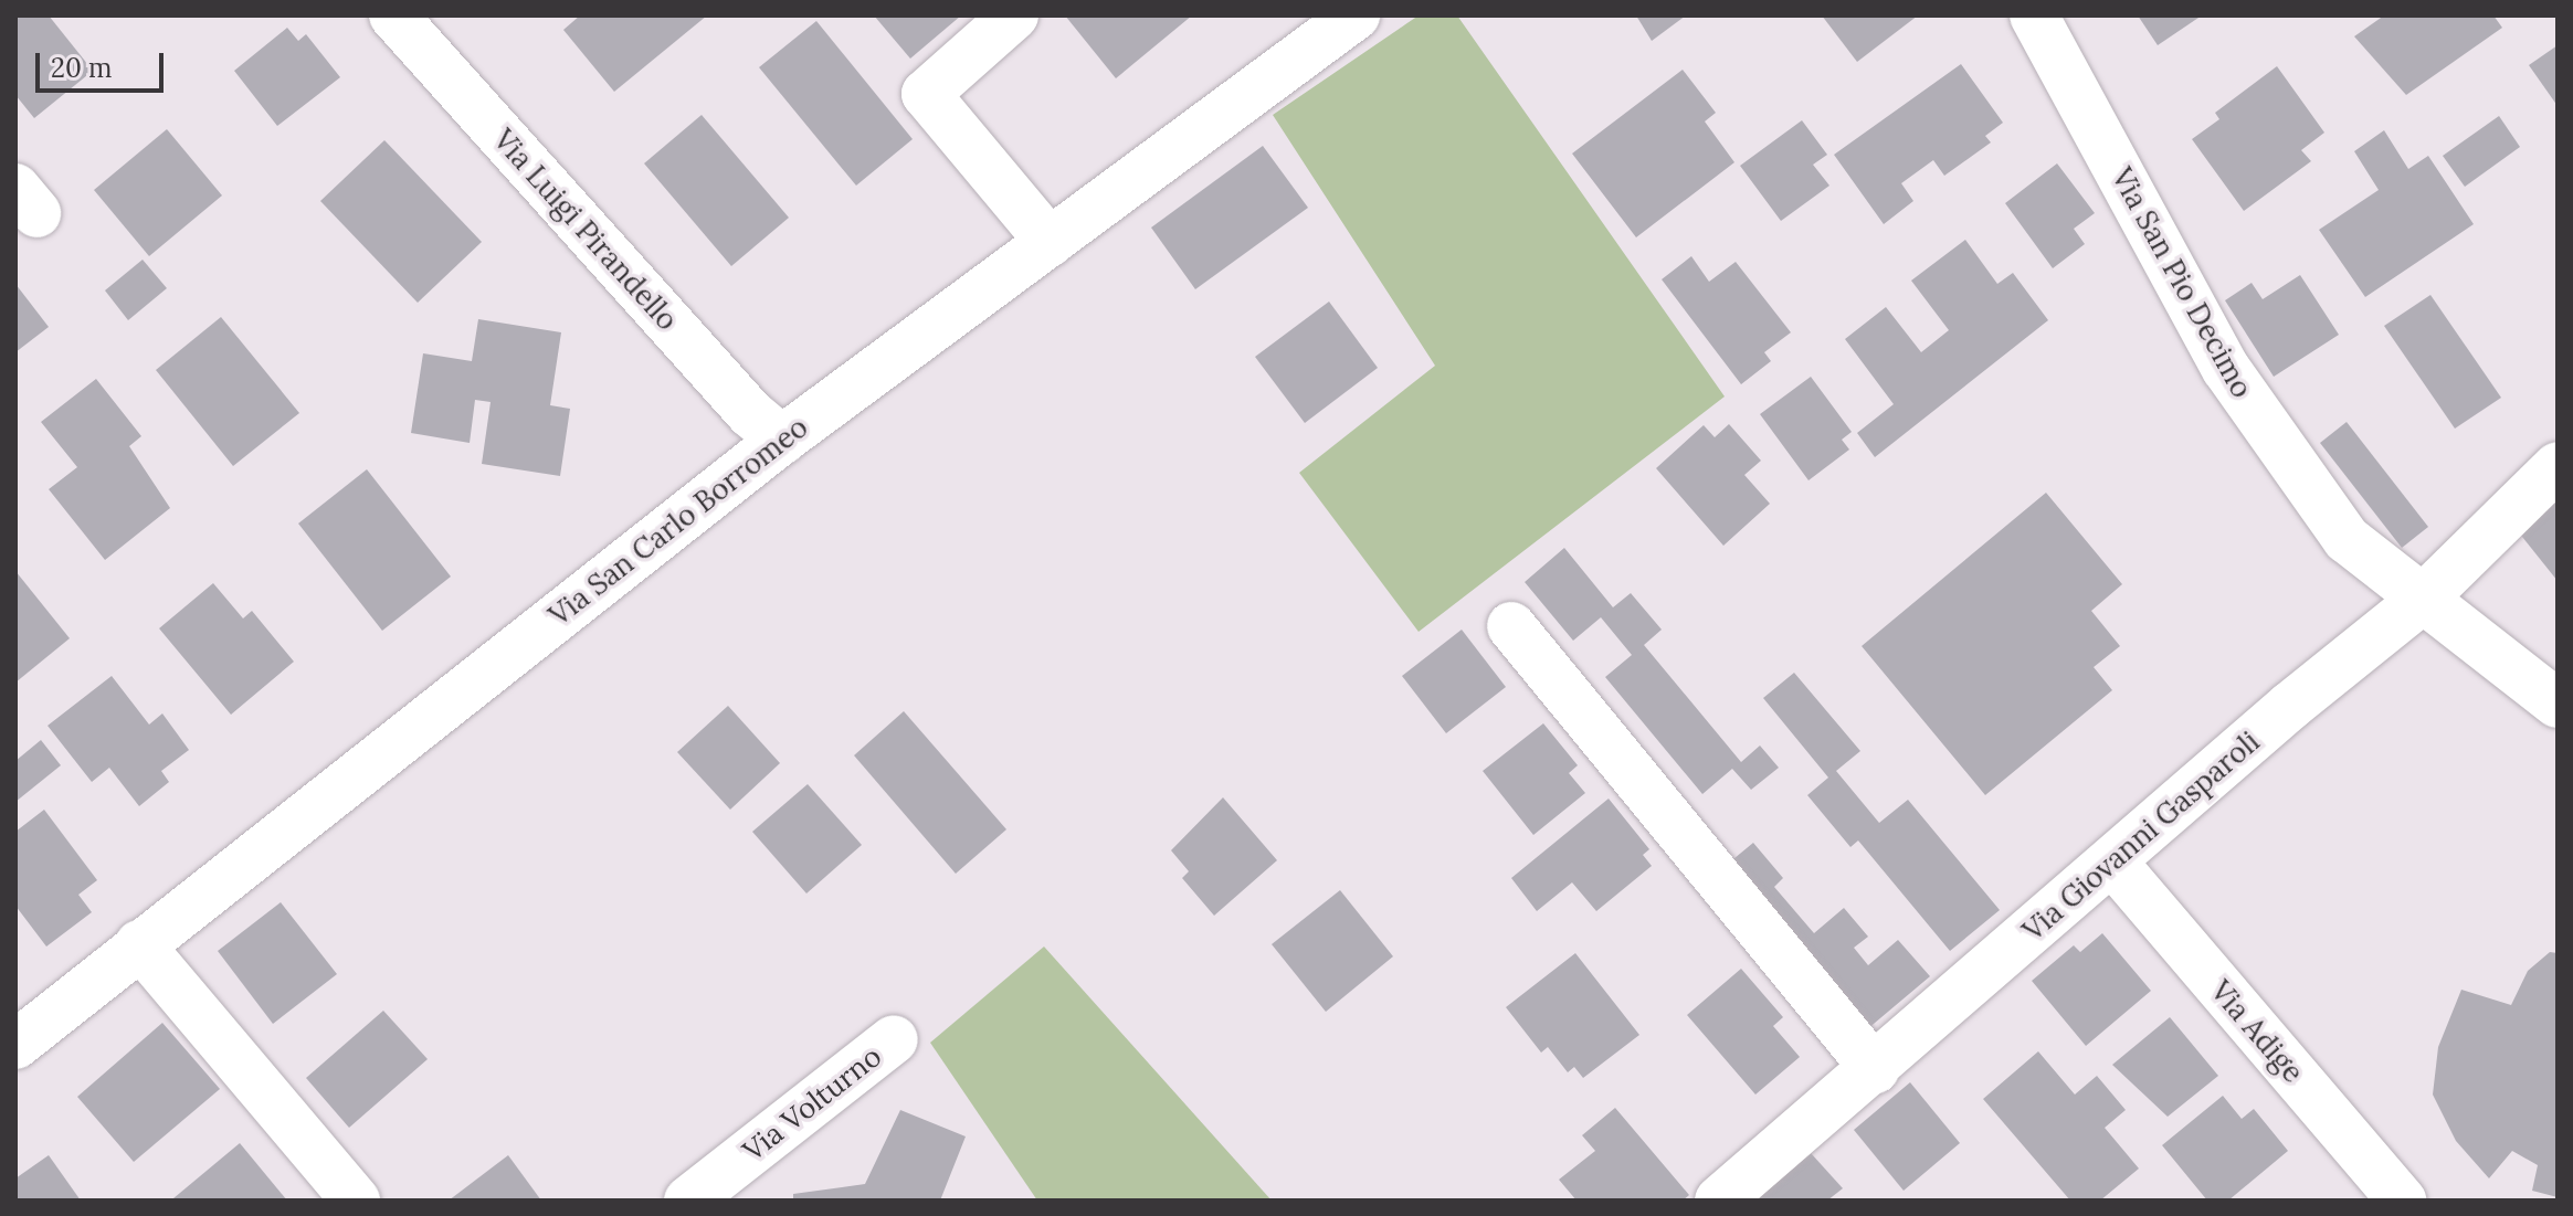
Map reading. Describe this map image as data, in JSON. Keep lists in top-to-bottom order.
{
  "streets": {
    "street": [
      "Via Luigi Pirandello",
      "Via San Pio Decimo",
      "Via San Carlo Borromeo",
      "Via Giovanni Gasparoli",
      "Via Adige",
      "Via Volturno"
    ]
  },
  "crossings": [
    ["Via Luigi Pirandello", "Via San Carlo Borromeo"],
    ["Via San Pio Decimo", "Via Giovanni Gasparoli"],
    ["Via Giovanni Gasparoli", "Via Adige"]
  ],
  "scale_bar": "20 m"
}
